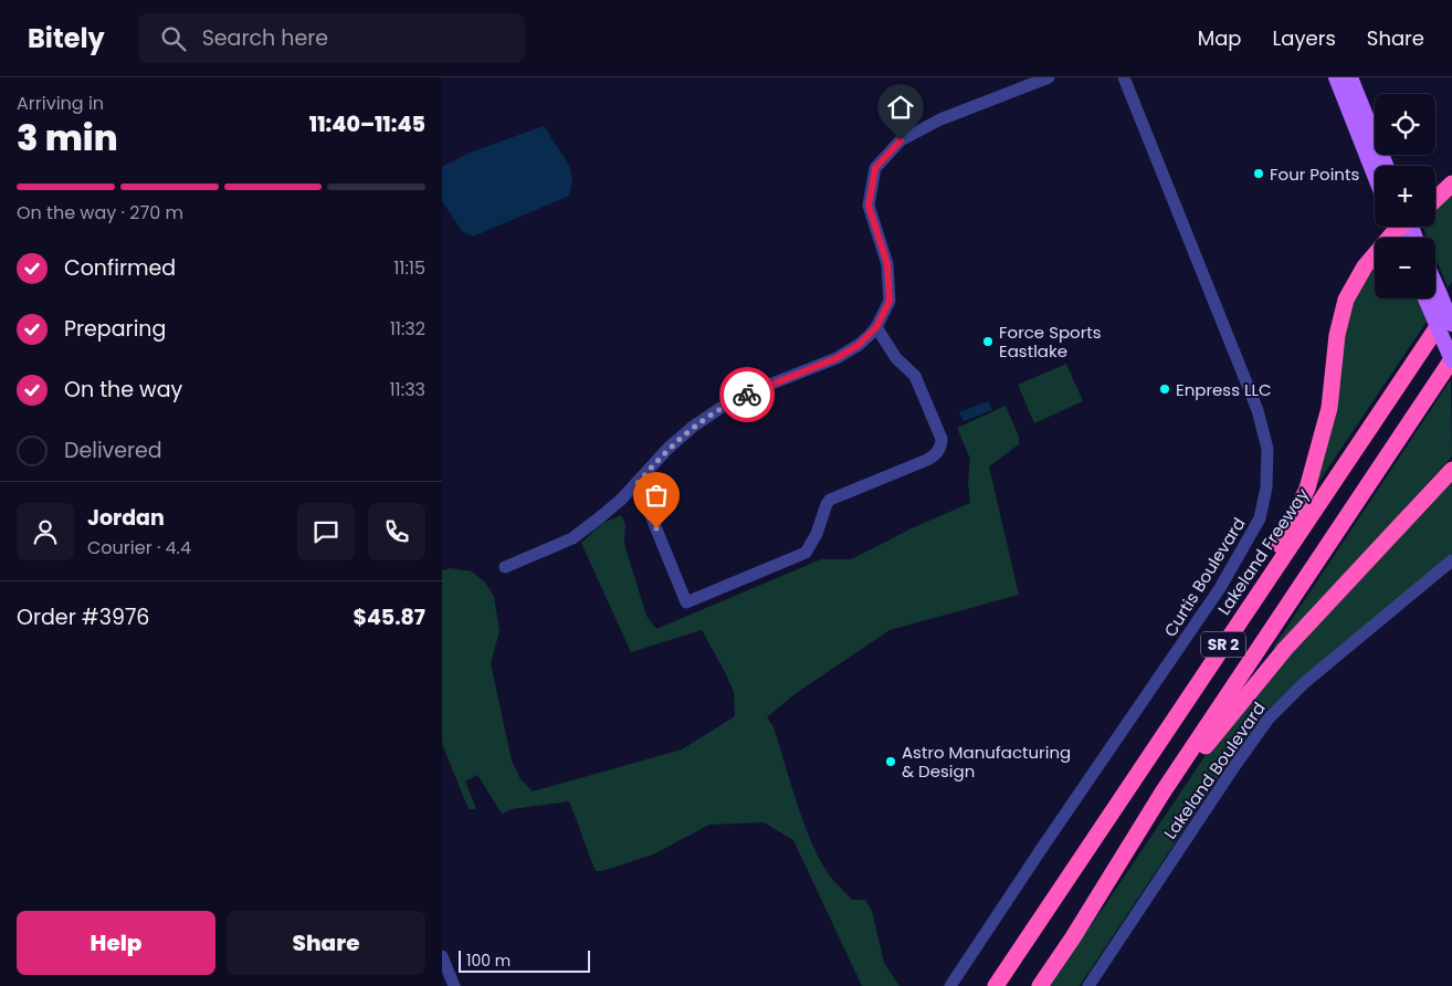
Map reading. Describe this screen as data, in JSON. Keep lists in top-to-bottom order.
{
  "streets": {
    "highway": ["Lakeland Freeway", "SR 2"],
    "street": ["Curtis Boulevard", "Lakeland Boulevard"]
  },
  "places": [
    "Four Points",
    "Force Sports Eastlake",
    "Enpress LLC",
    "Astro Manufacturing & Design"
  ],
  "scale_bar": "100 m",
  "page": {
    "header": "Bitely",
    "search": "Search here",
    "nav": ["Map", "Layers", "Share"],
    "heading": ["3 min", "Arriving in", "11:40–11:45"],
    "panel": [
      "Jordan",
      "Courier · 4.4",
      "Order #3976",
      "$45.87"
    ],
    "map_buttons": ["+", "−"],
    "bar": "On the way · 270 m",
    "list": [
      ["Confirmed", "11:15"],
      ["Preparing", "11:32"],
      ["On the way", "11:33"],
      "Delivered"
    ],
    "buttons": ["Help", "Share"],
    "scale": "100 m"
  }
}
